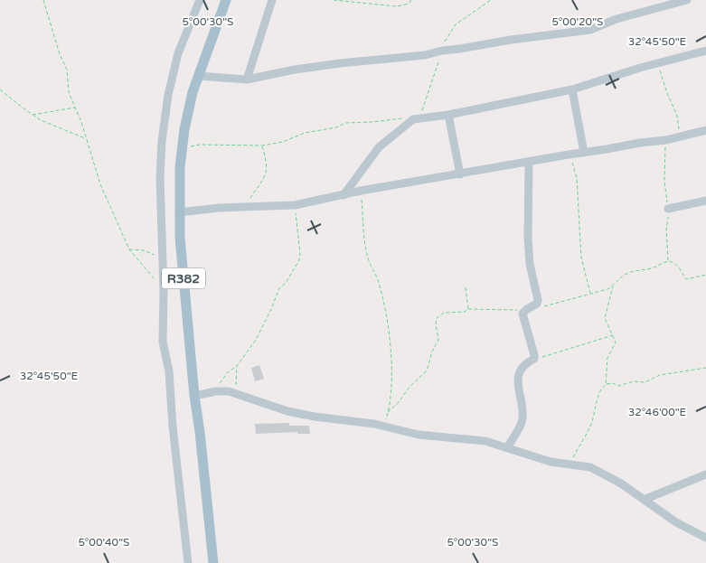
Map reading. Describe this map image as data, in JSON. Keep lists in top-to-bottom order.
{
  "streets": {
    "main road": ["R382"]
  },
  "coordinates": [
    "5°00'30\"S",
    "5°00'20\"S",
    "32°45'50\"E",
    "32°46'00\"E",
    "5°00'40\"S"
  ]
}
